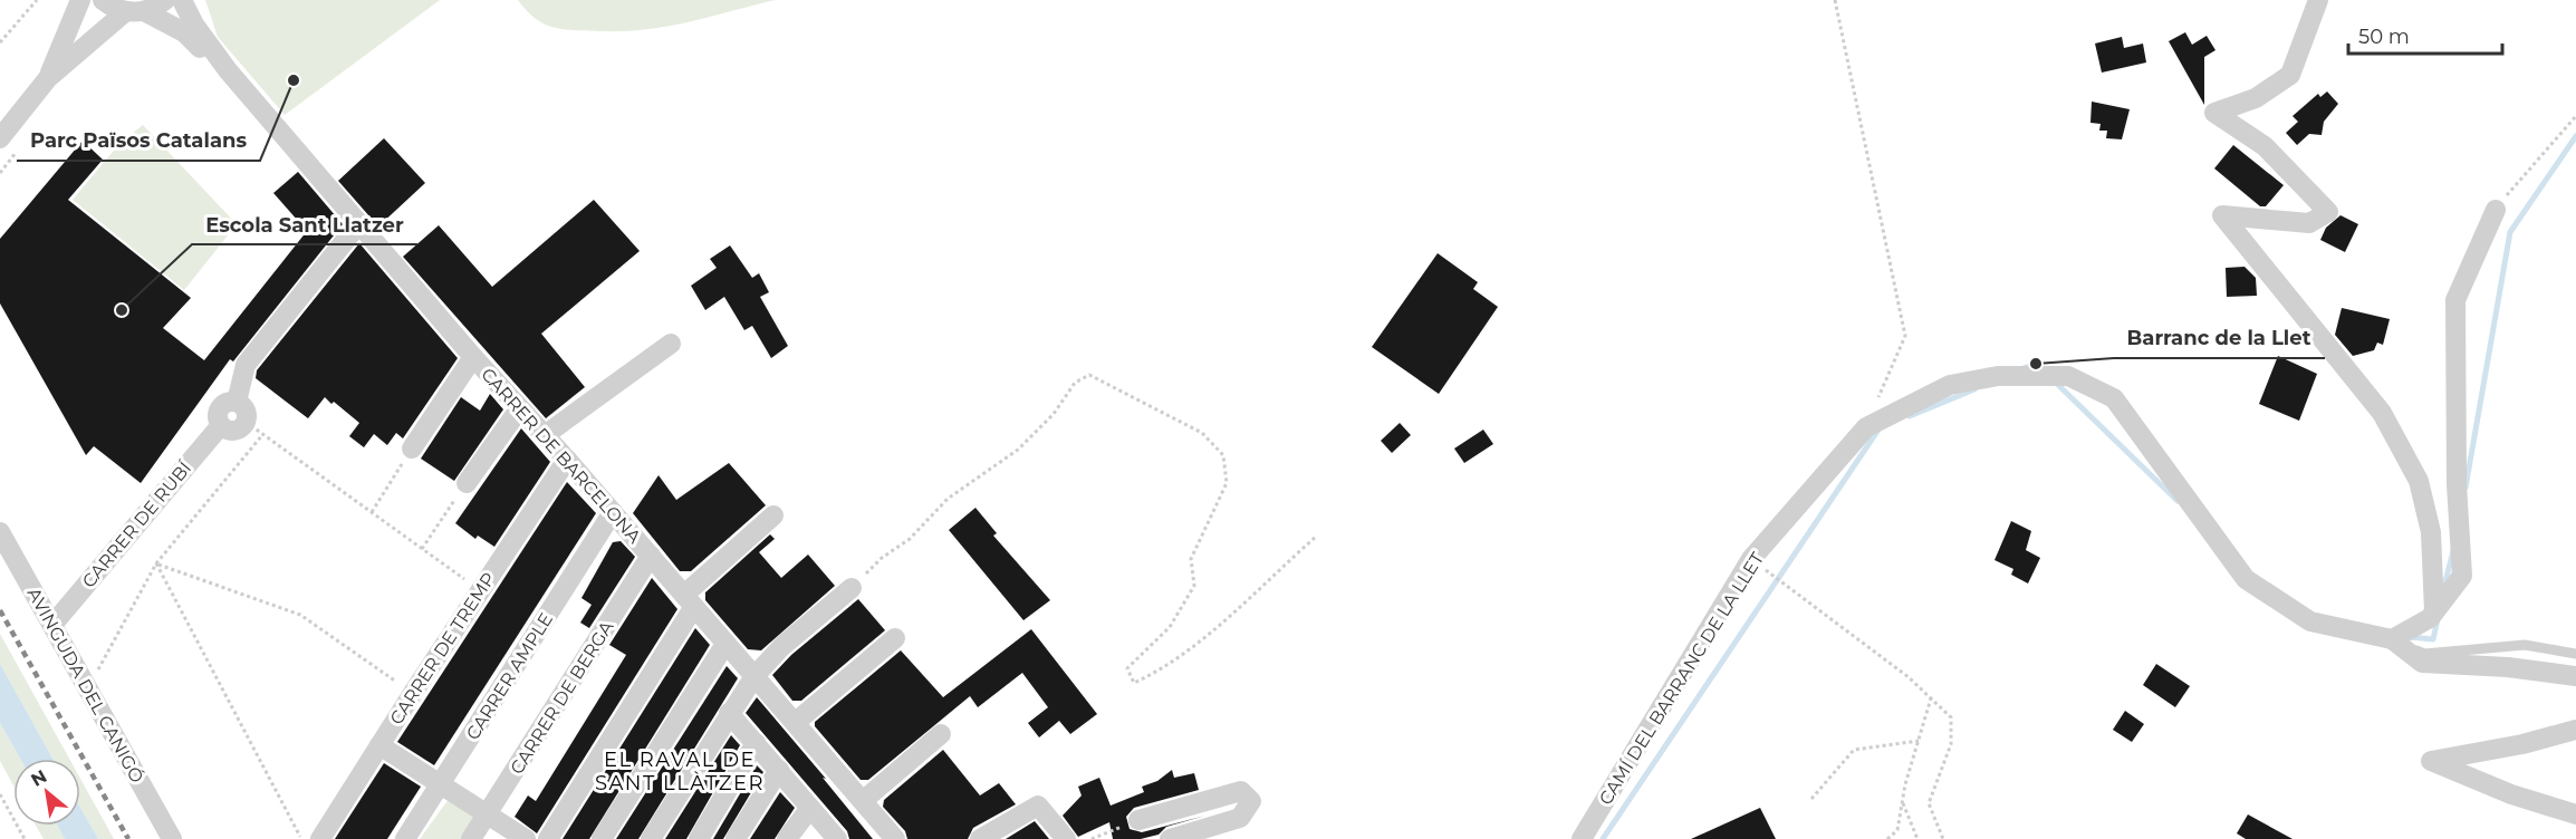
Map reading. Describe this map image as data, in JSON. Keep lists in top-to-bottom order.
{
  "streets": {
    "street": [
      "CARRER DE BARCELONA",
      "CARRER DE RUBÍ",
      "CARRER DE TREMP",
      "CARRER AMPLE",
      "CAMÍ DEL BARRANC DE LA LLET",
      "AVINGUDA DEL CANIGÓ",
      "CARRER DE BERGA"
    ]
  },
  "crossings": [
    ["CARRER DE BARCELONA", "CARRER DE TREMP"],
    ["CARRER DE BARCELONA", "CARRER AMPLE"],
    ["CARRER DE BARCELONA", "CARRER DE BERGA"],
    ["CARRER DE RUBÍ", "AVINGUDA DEL CANIGÓ"]
  ],
  "districts": ["EL RAVAL DE SANT LLÀTZER"],
  "places": ["Parc Països Catalans", "Escola Sant Llatzer", "Barranc de la Llet"],
  "scale_bar": "50 m",
  "north": "top left"
}
